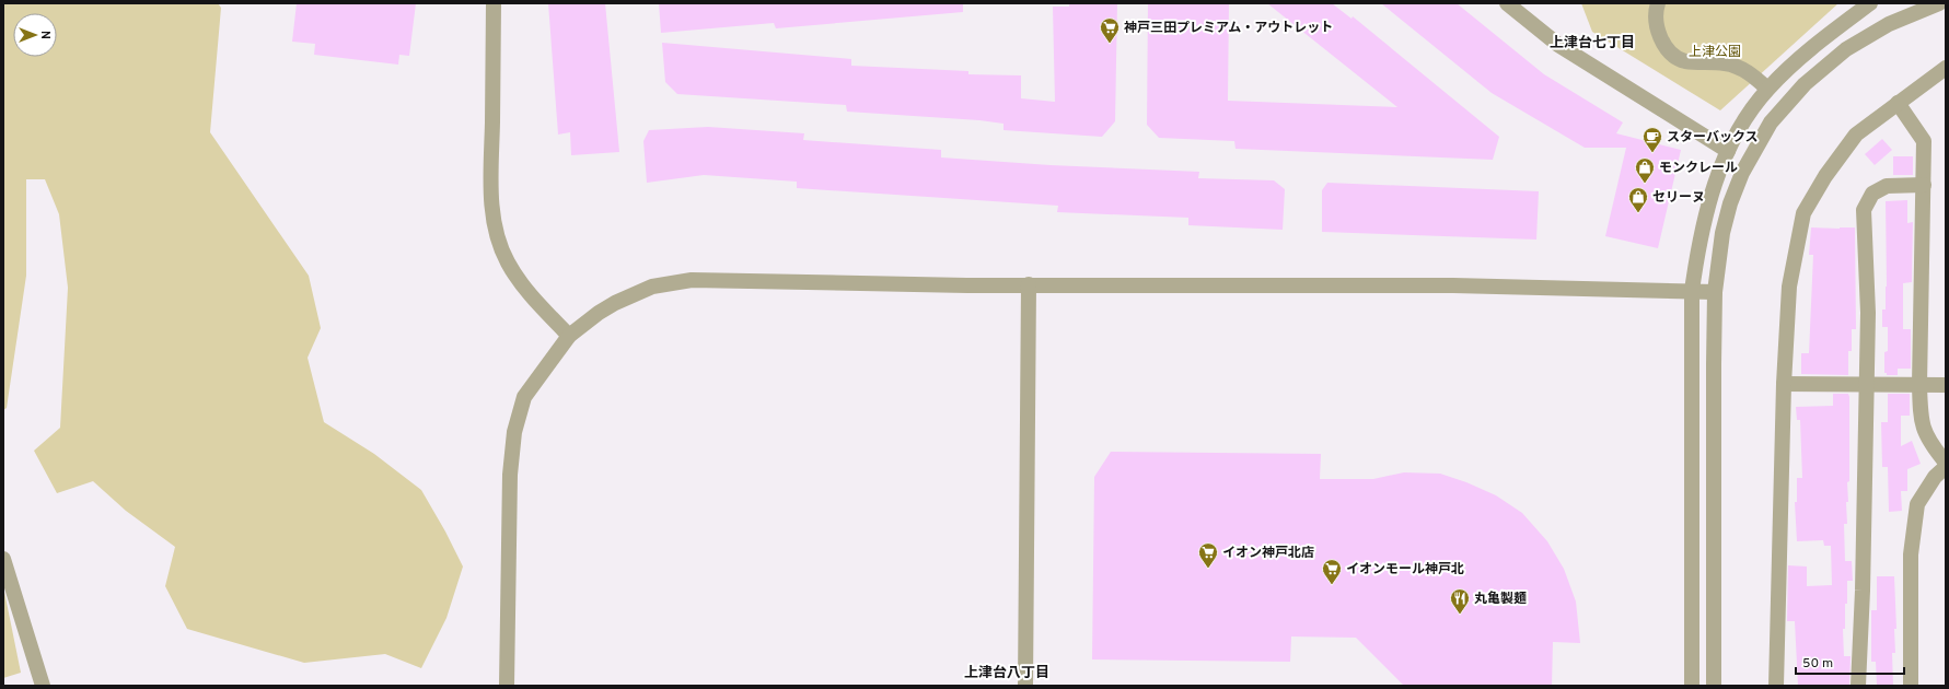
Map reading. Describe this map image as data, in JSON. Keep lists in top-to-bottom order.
{
  "districts": ["上津台七丁目", "上津台八丁目"],
  "parks": ["上津公園"],
  "places": {
    "supermarket": ["神戸三田プレミアム・アウトレット", "イオン神戸北店", "イオンモール神戸北"],
    "cafe": ["スターバックス"],
    "shop": ["モンクレール", "セリーヌ"],
    "restaurant": ["丸亀製麺"]
  },
  "scale_bar": "50 m",
  "north": "right"
}
